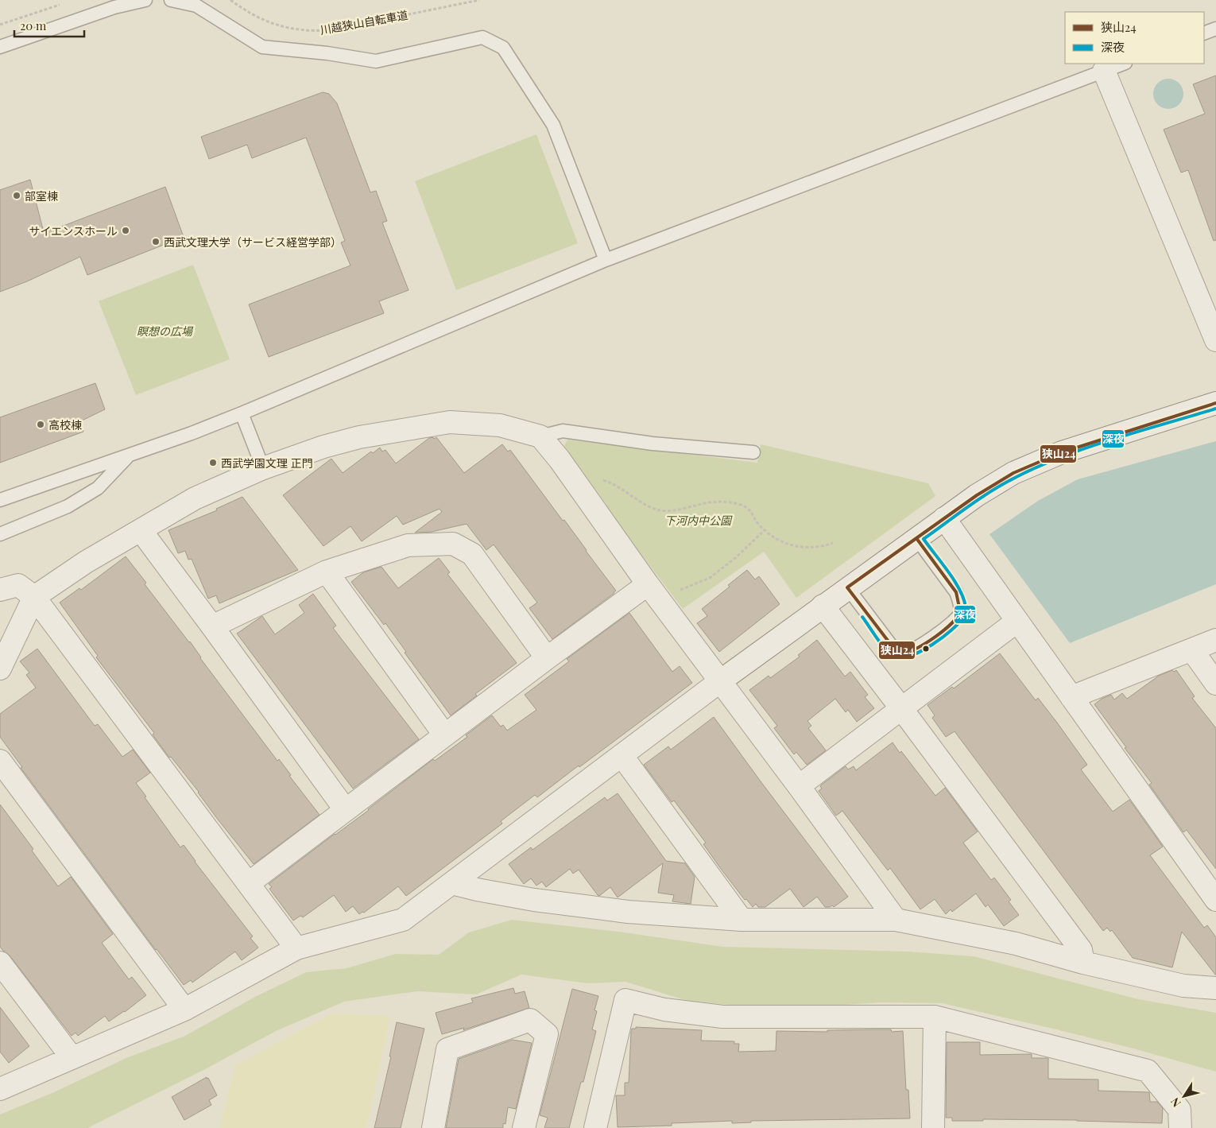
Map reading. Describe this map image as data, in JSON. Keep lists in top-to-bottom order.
{
  "streets": {
    "path": ["川越狭山自転車道"]
  },
  "parks": ["瞑想の広場", "下河内中公園"],
  "places": [
    "部室棟",
    "サイエンスホール",
    "西武文理大学（サービス経営学部）",
    "高校棟",
    "西武学園文理 正門"
  ],
  "lines": ["transit line 狭山24", "transit line 深夜"],
  "legend": ["狭山24", "深夜"],
  "scale_bar": "20 m",
  "north": "bottom left"
}
